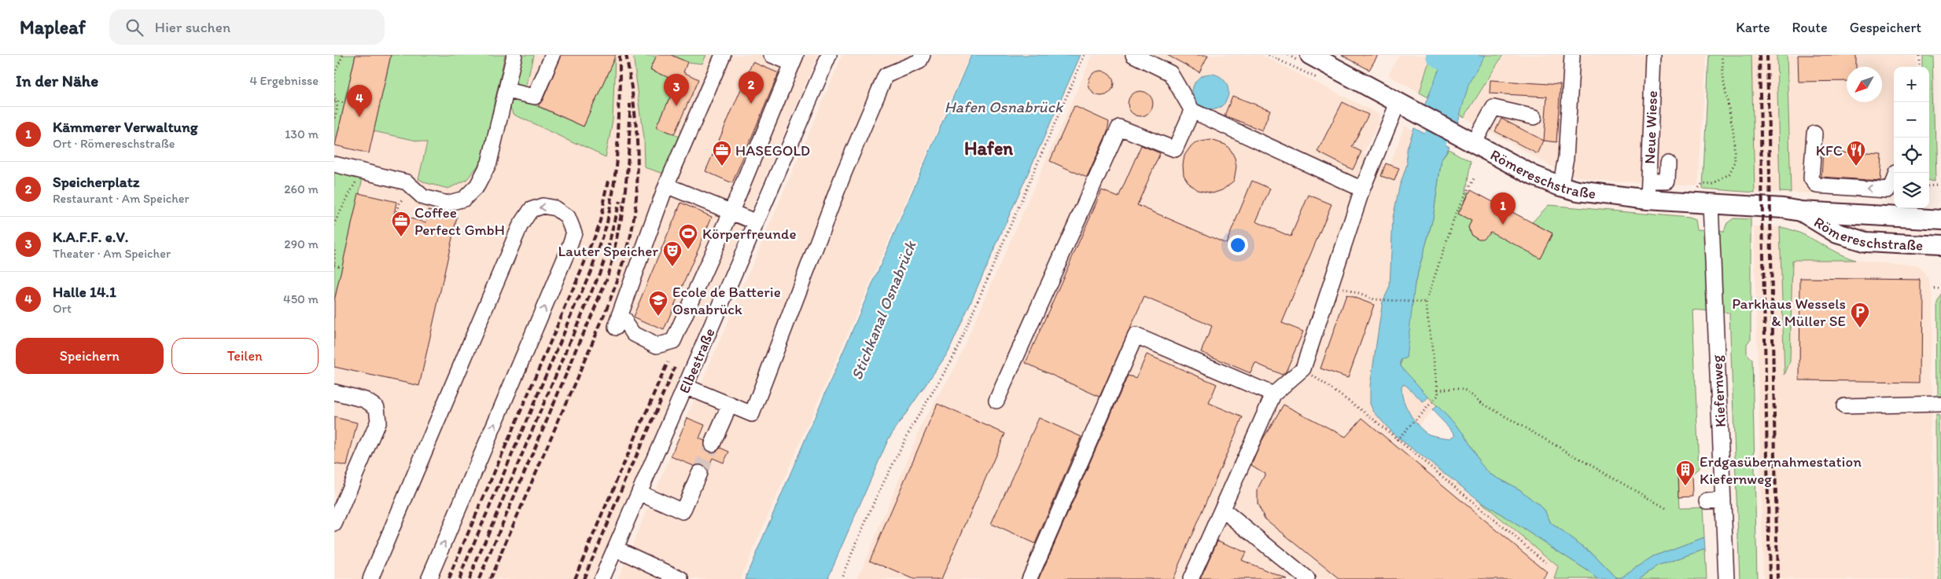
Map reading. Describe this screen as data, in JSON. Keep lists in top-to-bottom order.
{
  "streets": {
    "main road": ["Römereschstraße"],
    "street": ["Neue Wiese", "Elbestraße", "Kiefernweg"]
  },
  "crossings": [
    ["Neue Wiese", "Römereschstraße"],
    ["Römereschstraße", "Kiefernweg"]
  ],
  "districts": ["Hafen"],
  "water": ["Hafen Osnabrück", "Stichkanal Osnabrück"],
  "places": {
    "office": ["HASEGOLD", "Coffee Perfect GmbH"],
    "restaurant": ["KFC"],
    "sports": ["Körperfreunde"],
    "theatre": ["Lauter Speicher"],
    "school or university": ["Ecole de Batterie Osnabrück"],
    "parking": ["Parkhaus Wessels & Müller SE"],
    "building": ["Erdgasübernahmestation Kiefernweg"]
  },
  "north": "bottom left",
  "page": {
    "header": "Mapleaf",
    "search": "Hier suchen",
    "nav": ["Karte", "Route", "Gespeichert"],
    "heading": ["In der Nähe", "4 Ergebnisse"],
    "map_buttons": ["+", "−"],
    "pins": [
      "2",
      "3",
      "4",
      "1"
    ],
    "list": [
      {
        "mark": "1",
        "name": "Kämmerer Verwaltung",
        "note": "Ort · Römereschstraße",
        "value": "130 m"
      },
      {
        "mark": "2",
        "name": "Speicherplatz",
        "note": "Restaurant · Am Speicher",
        "value": "260 m"
      },
      {
        "mark": "3",
        "name": "K.A.F.F. e.V.",
        "note": "Theater · Am Speicher",
        "value": "290 m"
      },
      {
        "mark": "4",
        "name": "Halle 14.1",
        "note": "Ort",
        "value": "450 m"
      }
    ],
    "buttons": ["Speichern", "Teilen"]
  }
}
